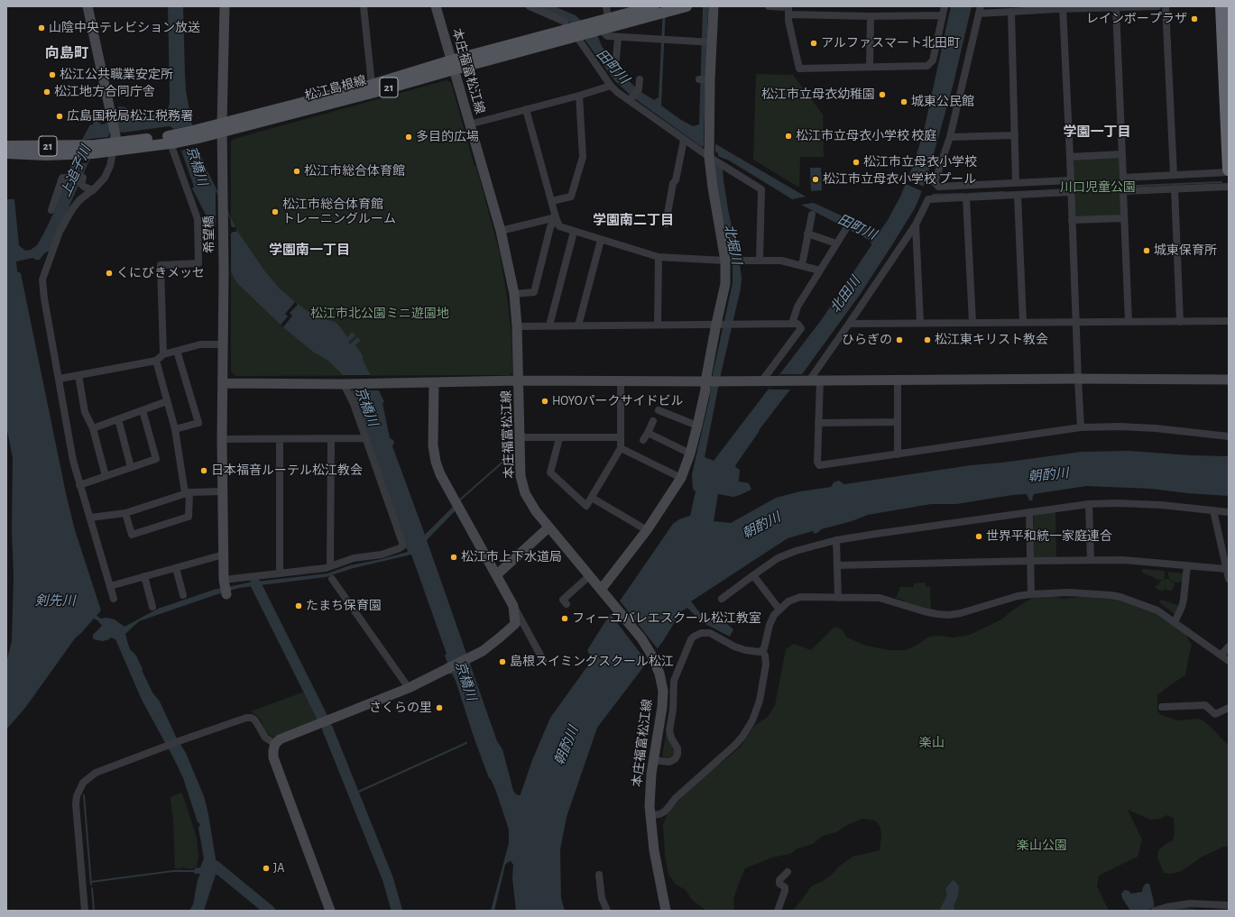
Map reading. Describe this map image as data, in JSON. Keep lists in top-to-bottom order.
{
  "streets": {
    "main road": ["21", "松江島根線"],
    "street": ["本庄福富松江線", "希望橋"]
  },
  "crossings": [
    ["本庄福富松江線", "松江島根線"],
    ["松江島根線", "希望橋"]
  ],
  "districts": [
    "向島町",
    "学園一丁目",
    "学園南二丁目",
    "学園南一丁目"
  ],
  "water": [
    "田町川",
    "京橋川",
    "上追子川",
    "北堀川",
    "北田川",
    "朝酌川",
    "剣先川"
  ],
  "parks": [
    "川口児童公園",
    "松江市北公園ミニ遊園地",
    "楽山",
    "楽山公園"
  ],
  "places": [
    "レインボープラザ",
    "山陰中央テレビション放送",
    "アルファスマート北田町",
    "松江公共職業安定所",
    "松江地方合同庁舎",
    "松江市立母衣幼稚園",
    "城東公民館",
    "広島国税局松江税務署",
    "松江市立母衣小学校 校庭",
    "多目的広場",
    "松江市立母衣小学校",
    "松江市総合体育館",
    "松江市立母衣小学校 プール",
    "松江市総合体育館 トレーニングルーム",
    "城東保育所",
    "くにびきメッセ",
    "ひらぎの",
    "松江東キリスト教会",
    "HOYOパークサイドビル",
    "日本福音ルーテル松江教会",
    "世界平和統一家庭連合",
    "松江市上下水道局",
    "たまち保育園",
    "フィーユバレエスクール松江教室",
    "島根スイミングスクール松江",
    "さくらの里",
    "JA"
  ]
}
